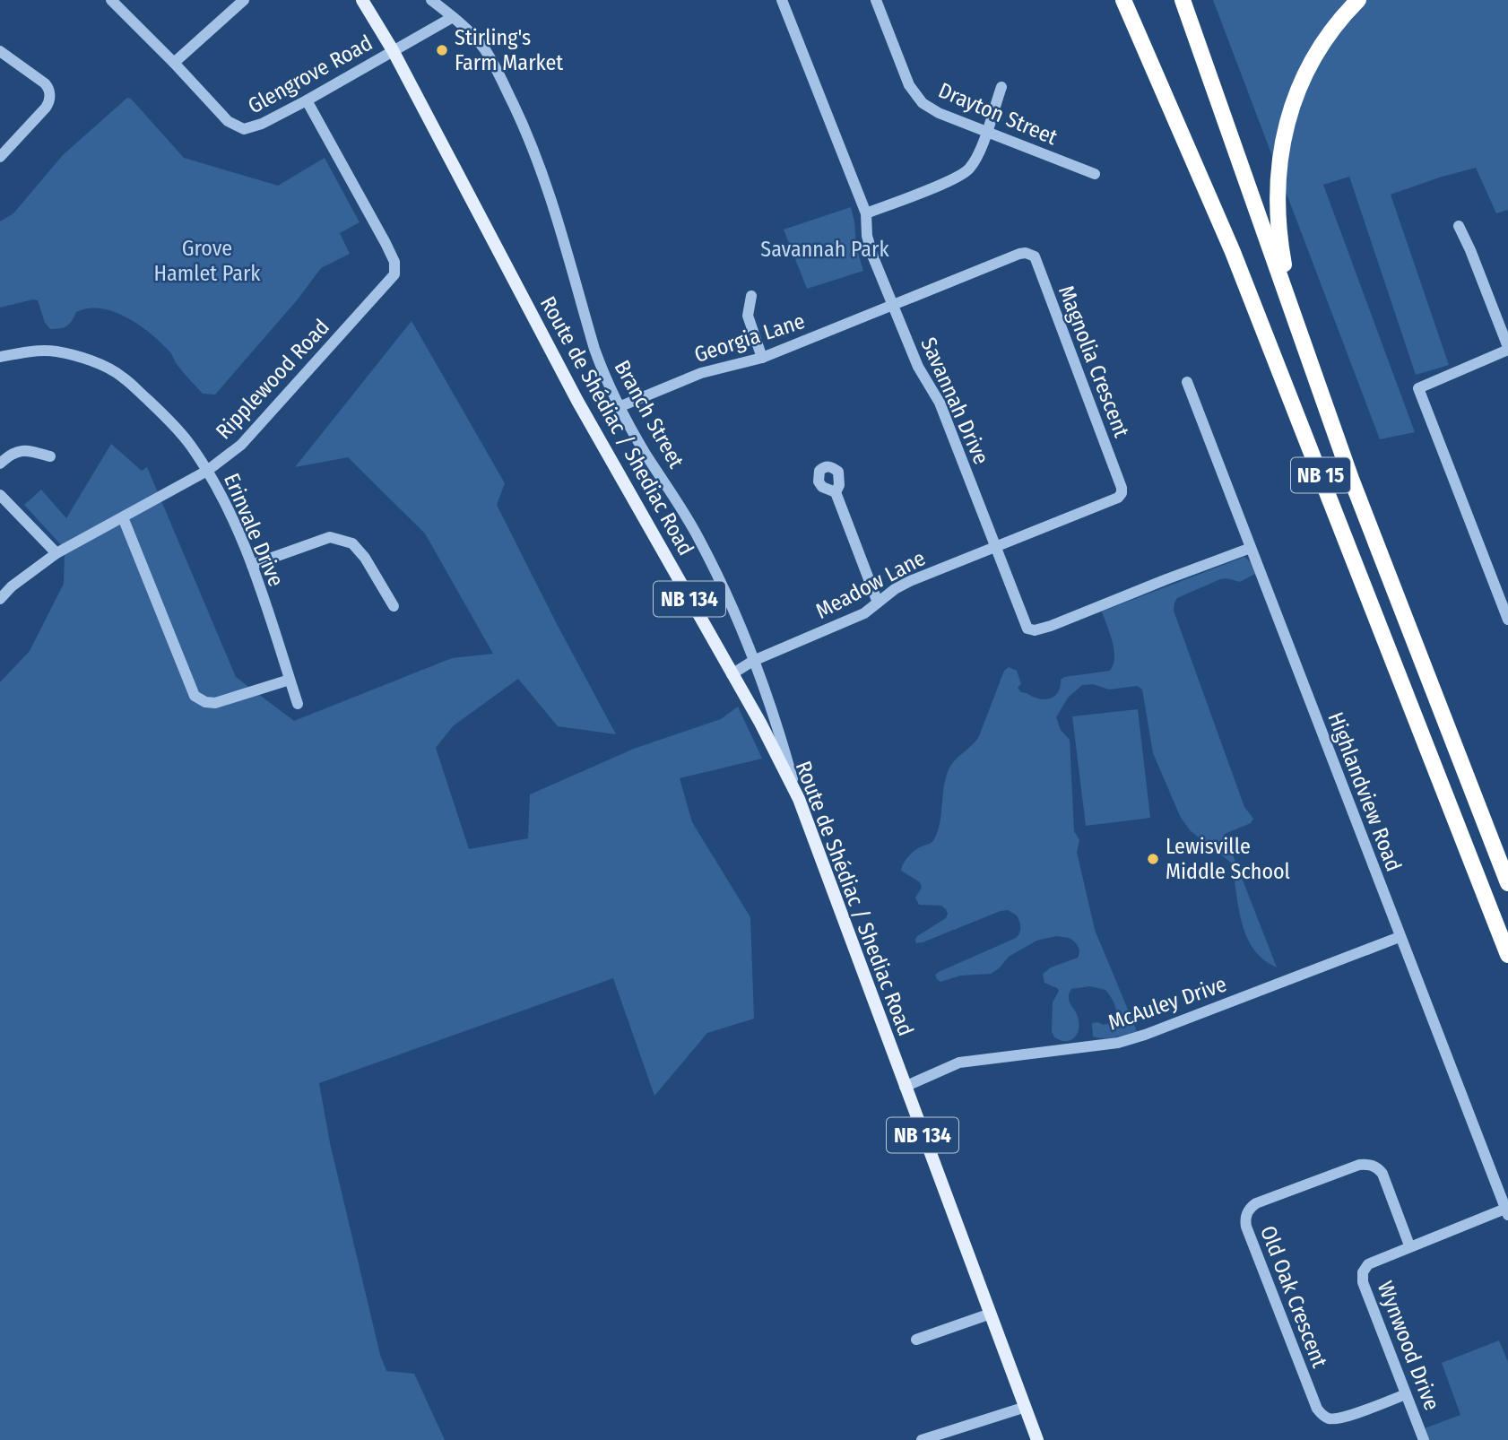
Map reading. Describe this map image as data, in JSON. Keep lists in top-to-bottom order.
{
  "streets": {
    "highway": ["NB 15"],
    "main road": ["Route de Shédiac / Shediac Road", "NB 134"],
    "street": [
      "Glengrove Road",
      "Drayton Street",
      "Georgia Lane",
      "Magnolia Crescent",
      "Ripplewood Road",
      "Savannah Drive",
      "Branch Street",
      "Erinvale Drive",
      "Meadow Lane",
      "Highlandview Road",
      "McAuley Drive",
      "Old Oak Crescent",
      "Wynwood Drive"
    ]
  },
  "crossings": [
    ["Glengrove Road", "Ripplewood Road"],
    ["Glengrove Road", "Route de Shédiac / Shediac Road"],
    ["Georgia Lane", "Magnolia Crescent"],
    ["Georgia Lane", "Savannah Drive"],
    ["Georgia Lane", "Branch Street"],
    ["Magnolia Crescent", "Savannah Drive"],
    ["Magnolia Crescent", "Meadow Lane"],
    ["Ripplewood Road", "Erinvale Drive"],
    ["Savannah Drive", "Meadow Lane"],
    ["Savannah Drive", "Highlandview Road"],
    ["Branch Street", "Route de Shédiac / Shediac Road"],
    ["Branch Street", "Meadow Lane"],
    ["Route de Shédiac / Shediac Road", "Meadow Lane"],
    ["Route de Shédiac / Shediac Road", "McAuley Drive"],
    ["Highlandview Road", "McAuley Drive"],
    ["Highlandview Road", "Wynwood Drive"],
    ["Old Oak Crescent", "Wynwood Drive"]
  ],
  "parks": ["Grove Hamlet Park", "Savannah Park"],
  "places": ["Stirling's Farm Market", "Lewisville Middle School"]
}
